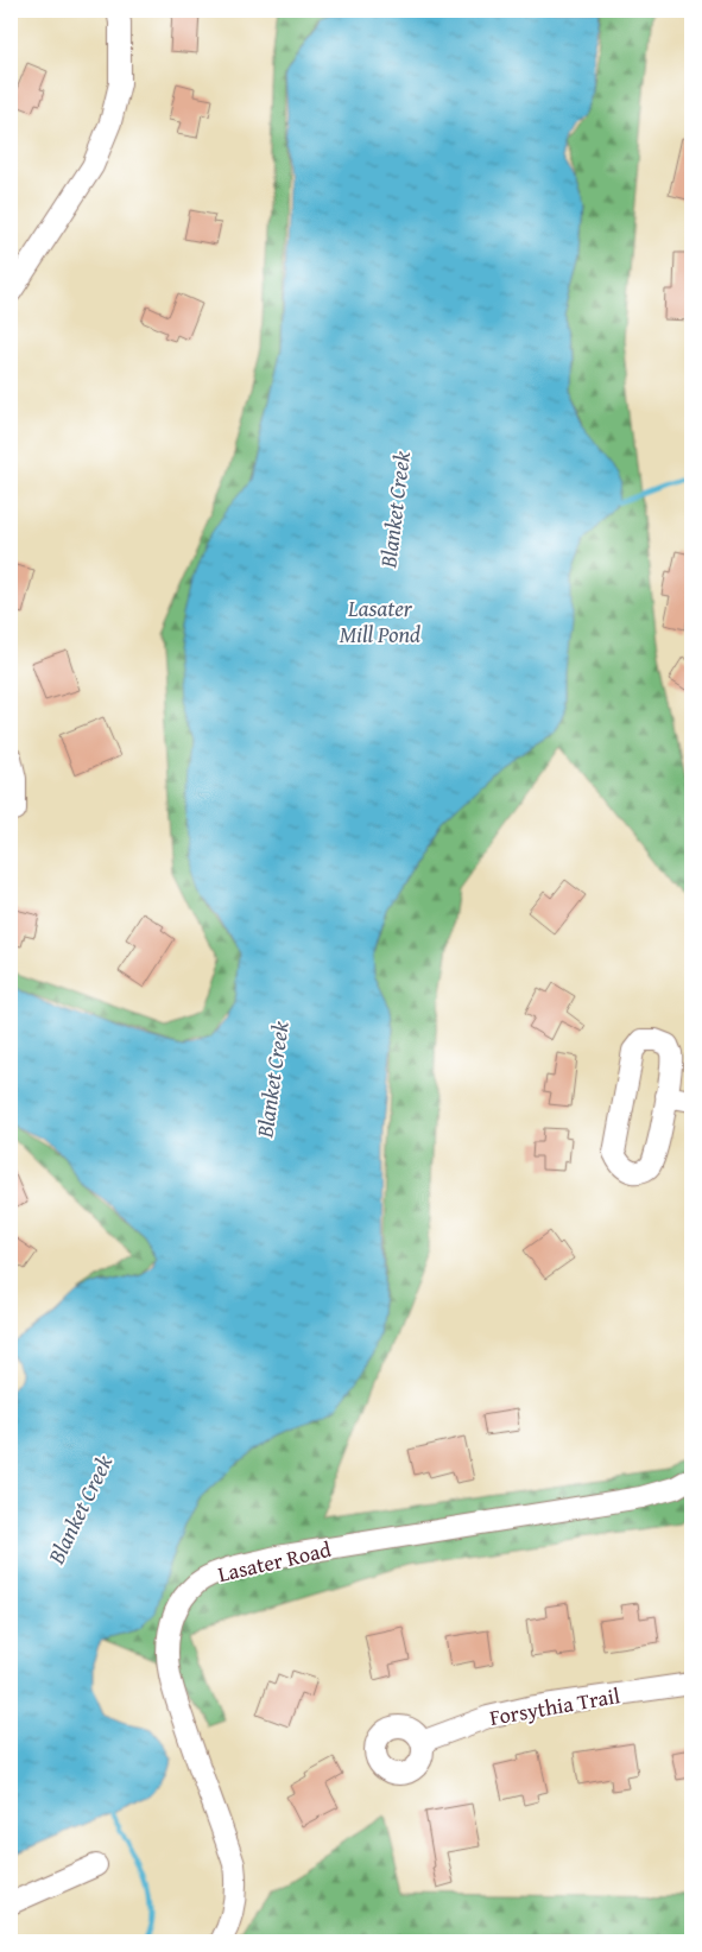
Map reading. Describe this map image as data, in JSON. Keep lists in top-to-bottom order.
{
  "streets": {
    "street": ["Lasater Road", "Forsythia Trail"]
  },
  "water": ["Blanket Creek", "Lasater Mill Pond"]
}
